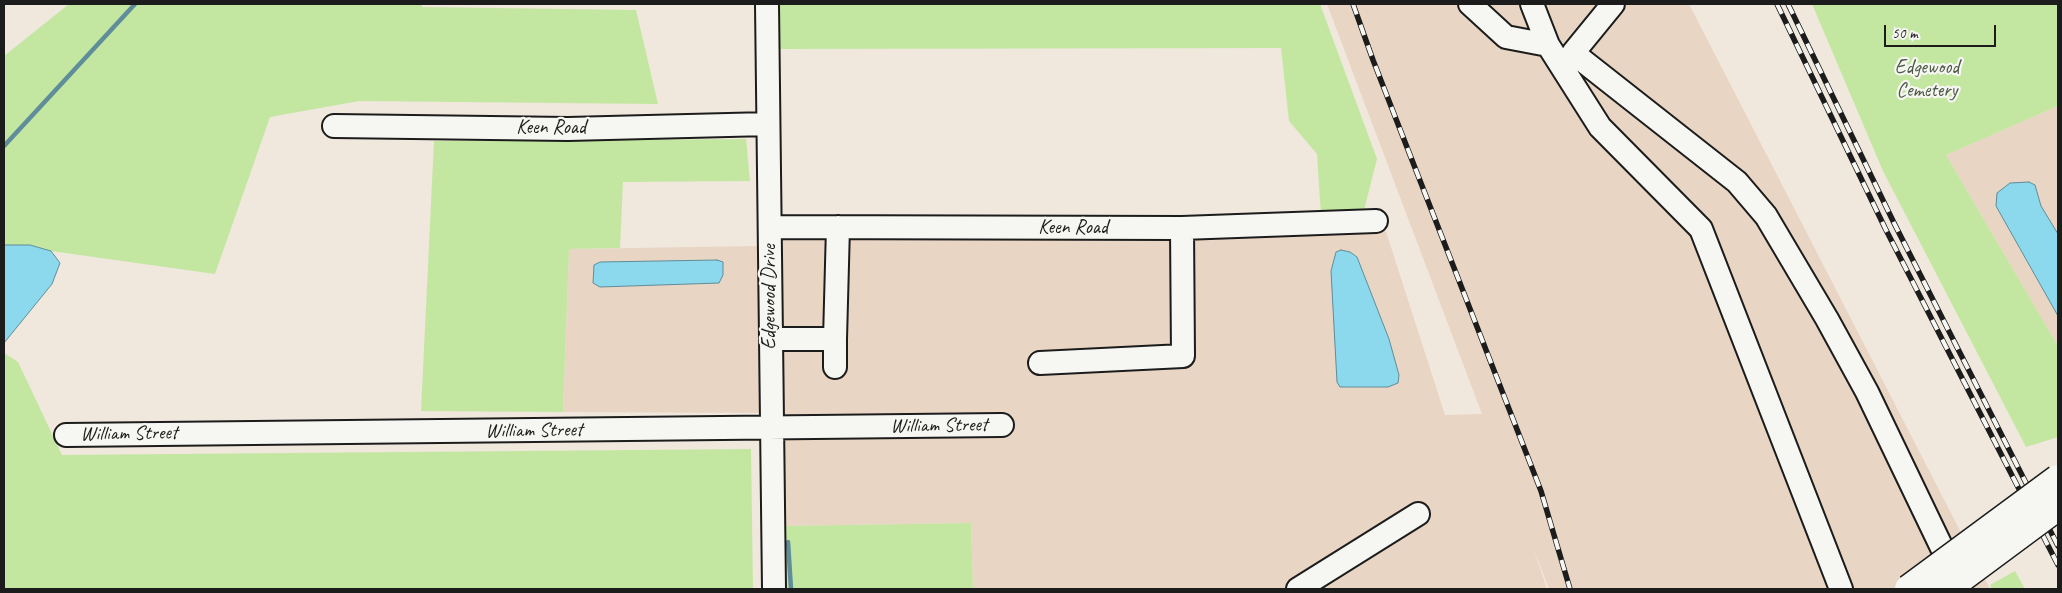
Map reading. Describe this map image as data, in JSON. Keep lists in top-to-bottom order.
{
  "streets": {
    "street": ["Keen Road", "Edgewood Drive", "William Street"]
  },
  "crossings": [
    ["Keen Road", "Edgewood Drive"],
    ["Edgewood Drive", "William Street"]
  ],
  "parks": ["Edgewood Cemetery"],
  "scale_bar": "50 m"
}
